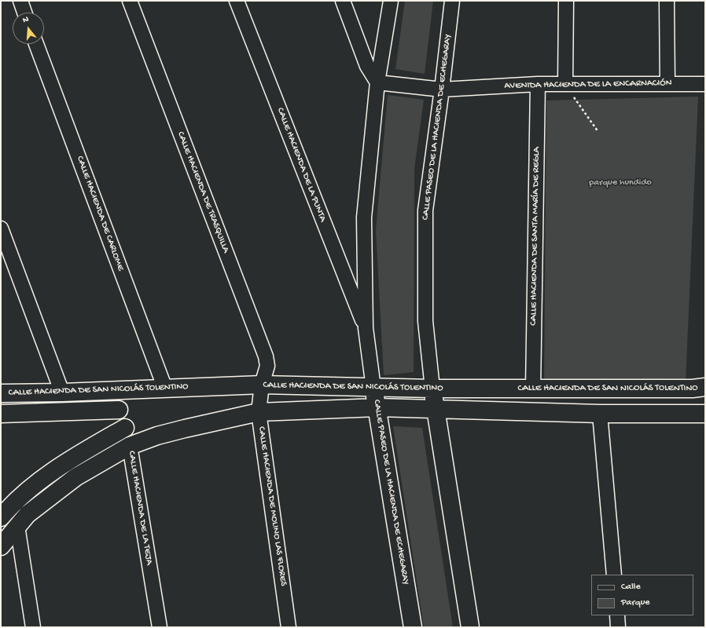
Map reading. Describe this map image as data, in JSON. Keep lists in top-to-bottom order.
{
  "streets": {
    "main road": ["CALLE PASEO DE LA HACIENDA DE ECHEGARAY", "CALLE HACIENDA DE SAN NICOLÁS TOLENTINO", "CALLE HACIENDA DE LA TEJA"],
    "street": [
      "AVENIDA HACIENDA DE LA ENCARNACIÓN",
      "CALLE HACIENDA DE LA PUNTA",
      "CALLE HACIENDA DE TRASQUILLA",
      "CALLE HACIENDA DE CARLOME",
      "CALLE HACIENDA DE SANTA MARÍA DE REGLA",
      "CALLE HACIENDA DE MOLINO LAS FLORES"
    ]
  },
  "crossings": [
    ["AVENIDA HACIENDA DE LA ENCARNACIÓN", "CALLE PASEO DE LA HACIENDA DE ECHEGARAY"],
    ["AVENIDA HACIENDA DE LA ENCARNACIÓN", "CALLE HACIENDA DE SANTA MARÍA DE REGLA"],
    ["CALLE PASEO DE LA HACIENDA DE ECHEGARAY", "CALLE HACIENDA DE LA PUNTA"],
    ["CALLE PASEO DE LA HACIENDA DE ECHEGARAY", "CALLE HACIENDA DE SAN NICOLÁS TOLENTINO"],
    ["CALLE HACIENDA DE TRASQUILLA", "CALLE HACIENDA DE SAN NICOLÁS TOLENTINO"],
    ["CALLE HACIENDA DE TRASQUILLA", "CALLE HACIENDA DE MOLINO LAS FLORES"],
    ["CALLE HACIENDA DE CARLOME", "CALLE HACIENDA DE SAN NICOLÁS TOLENTINO"],
    ["CALLE HACIENDA DE SANTA MARÍA DE REGLA", "CALLE HACIENDA DE SAN NICOLÁS TOLENTINO"],
    ["CALLE HACIENDA DE SAN NICOLÁS TOLENTINO", "CALLE HACIENDA DE MOLINO LAS FLORES"],
    ["CALLE HACIENDA DE SAN NICOLÁS TOLENTINO", "CALLE HACIENDA DE LA TEJA"]
  ],
  "parks": ["parque hundido"],
  "legend": ["Calle", "Parque"],
  "north": "top"
}
